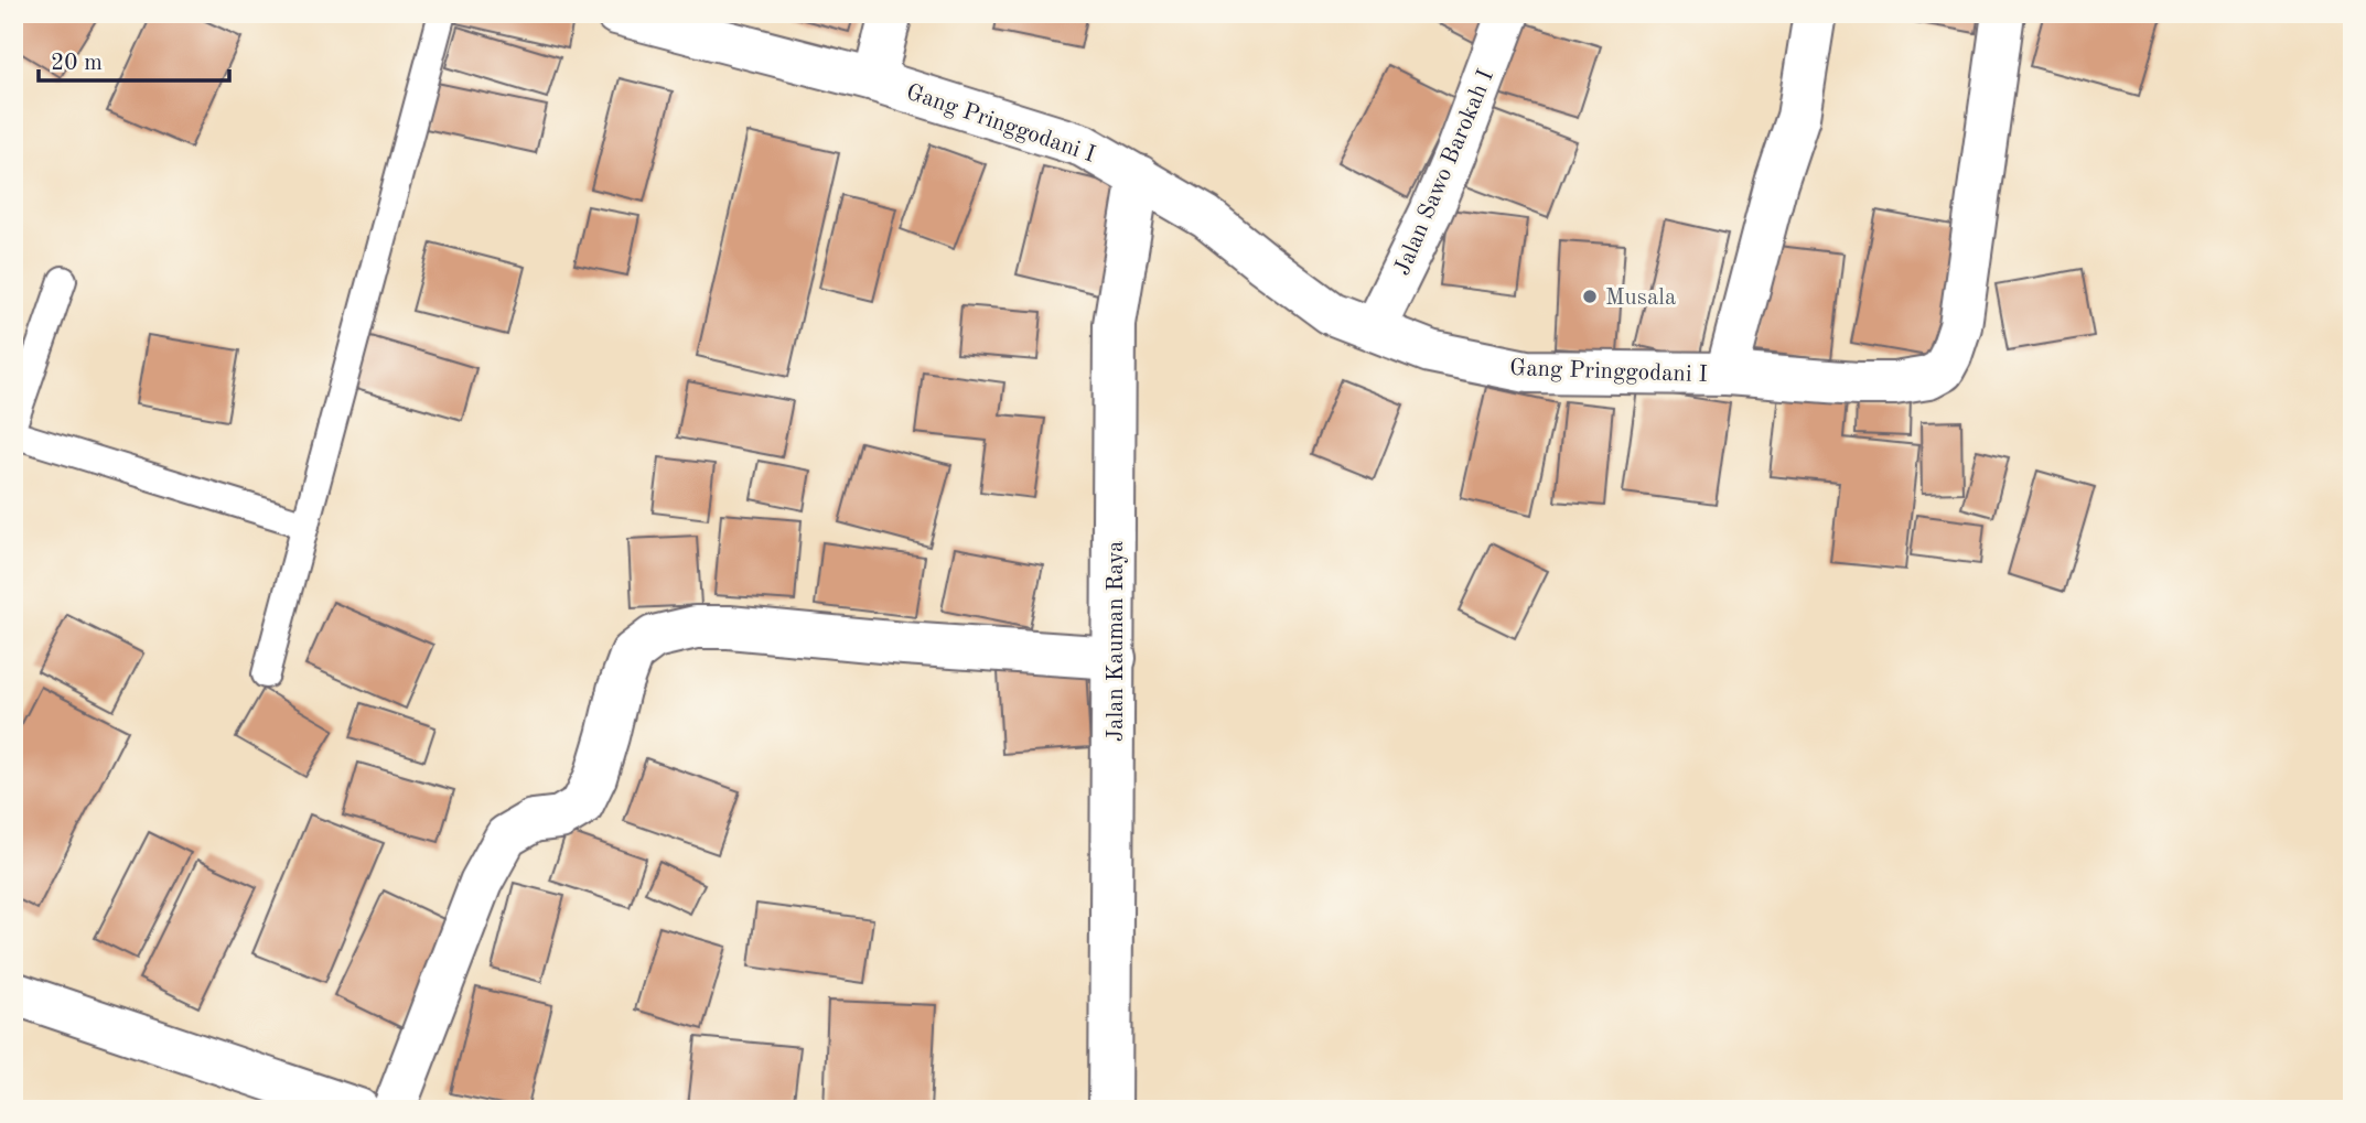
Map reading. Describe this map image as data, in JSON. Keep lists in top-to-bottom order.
{
  "streets": {
    "street": ["Gang Pringgodani I", "Jalan Sawo Barokah I", "Jalan Kauman Raya"]
  },
  "crossings": [
    ["Gang Pringgodani I", "Jalan Sawo Barokah I"],
    ["Gang Pringgodani I", "Jalan Kauman Raya"]
  ],
  "places": ["Musala"],
  "scale_bar": "20 m"
}
